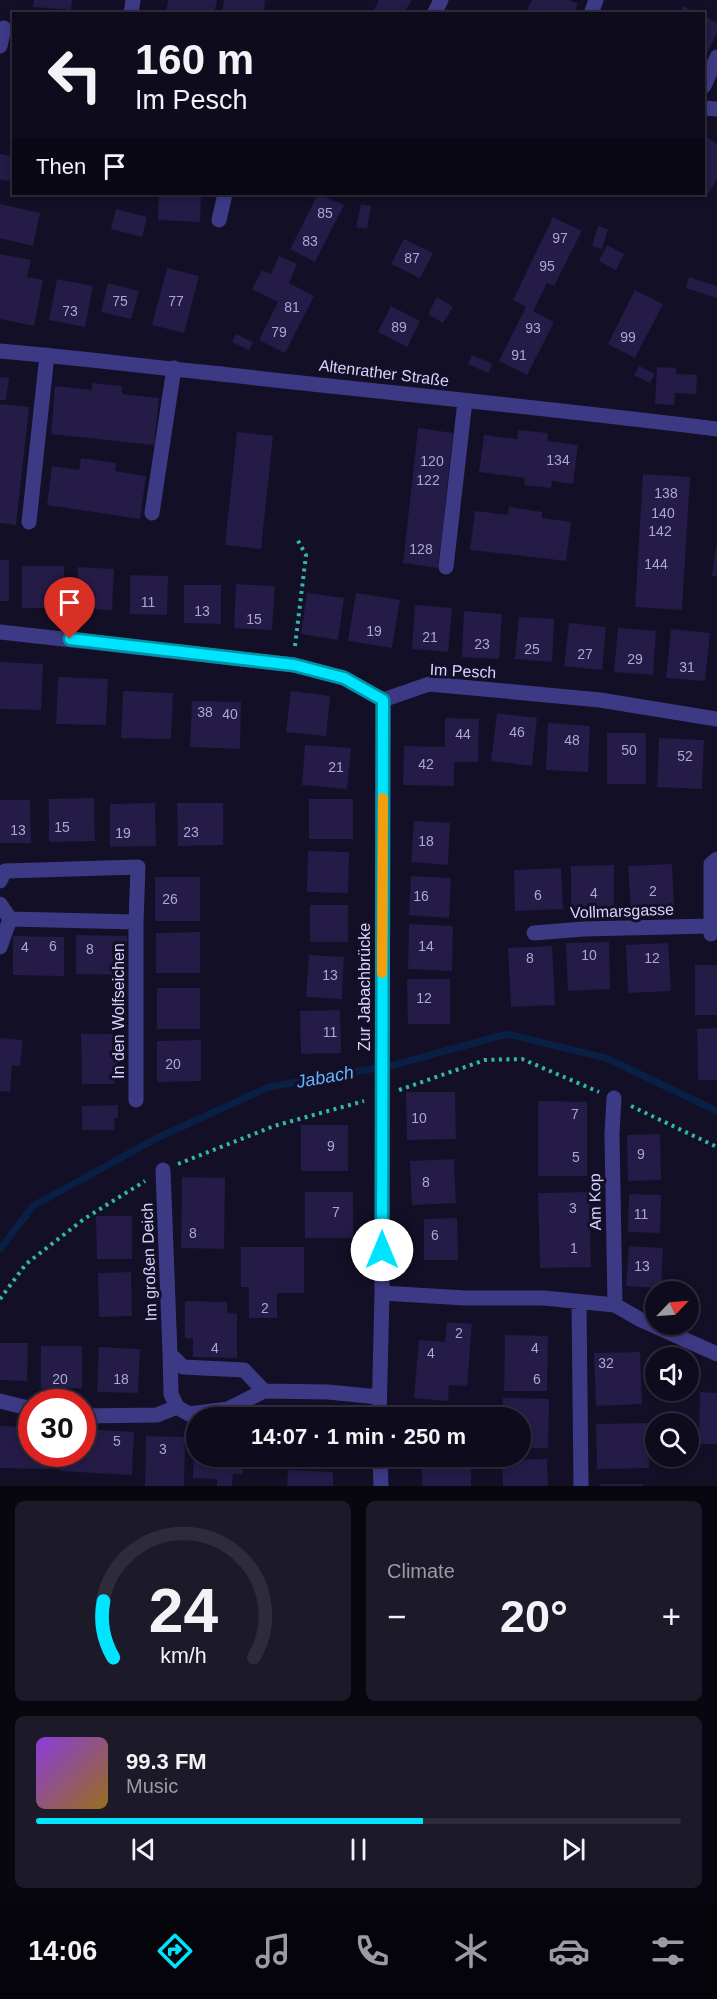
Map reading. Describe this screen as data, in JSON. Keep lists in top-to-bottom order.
{
  "streets": {
    "street": [
      "Altenrather Straße",
      "Im Pesch",
      "Vollmarsgasse",
      "Zur Jabachbrücke",
      "In den Wolfseichen",
      "Am Kop",
      "Im großen Deich"
    ]
  },
  "crossings": [
    ["Im Pesch", "Zur Jabachbrücke"]
  ],
  "water": ["Jabach"],
  "house_numbers": [
    "85",
    "97",
    "83",
    "87",
    "95",
    "75",
    "77",
    "81",
    "73",
    "89",
    "93",
    "79",
    "99",
    "91",
    "134",
    "120",
    "122",
    "138",
    "140",
    "142",
    "128",
    "144",
    "11",
    "13",
    "15",
    "19",
    "21",
    "23",
    "25",
    "27",
    "29",
    "31",
    "38",
    "40",
    "46",
    "44",
    "48",
    "50",
    "52",
    "42",
    "21",
    "15",
    "13",
    "23",
    "19",
    "18",
    "2",
    "4",
    "6",
    "16",
    "26",
    "6",
    "14",
    "4",
    "8",
    "10",
    "8",
    "12",
    "13",
    "12",
    "11",
    "20",
    "7",
    "10",
    "9",
    "9",
    "5",
    "8",
    "3",
    "7",
    "11",
    "8",
    "6",
    "1",
    "13",
    "2",
    "2",
    "4",
    "4",
    "4",
    "32",
    "20",
    "18",
    "6",
    "5",
    "3"
  ],
  "north": "top right",
  "page": {
    "turn": ["160 m", "Im Pesch"],
    "then": "Then",
    "limit": "30",
    "trip": "14:07 · 1 min · 250 m",
    "tile": "Climate",
    "heat": ["−", "20°", "+"],
    "song": ["99.3 FM", "Music"],
    "tabs": "14:06",
    "gauge": ["24", "km/h"]
  }
}
